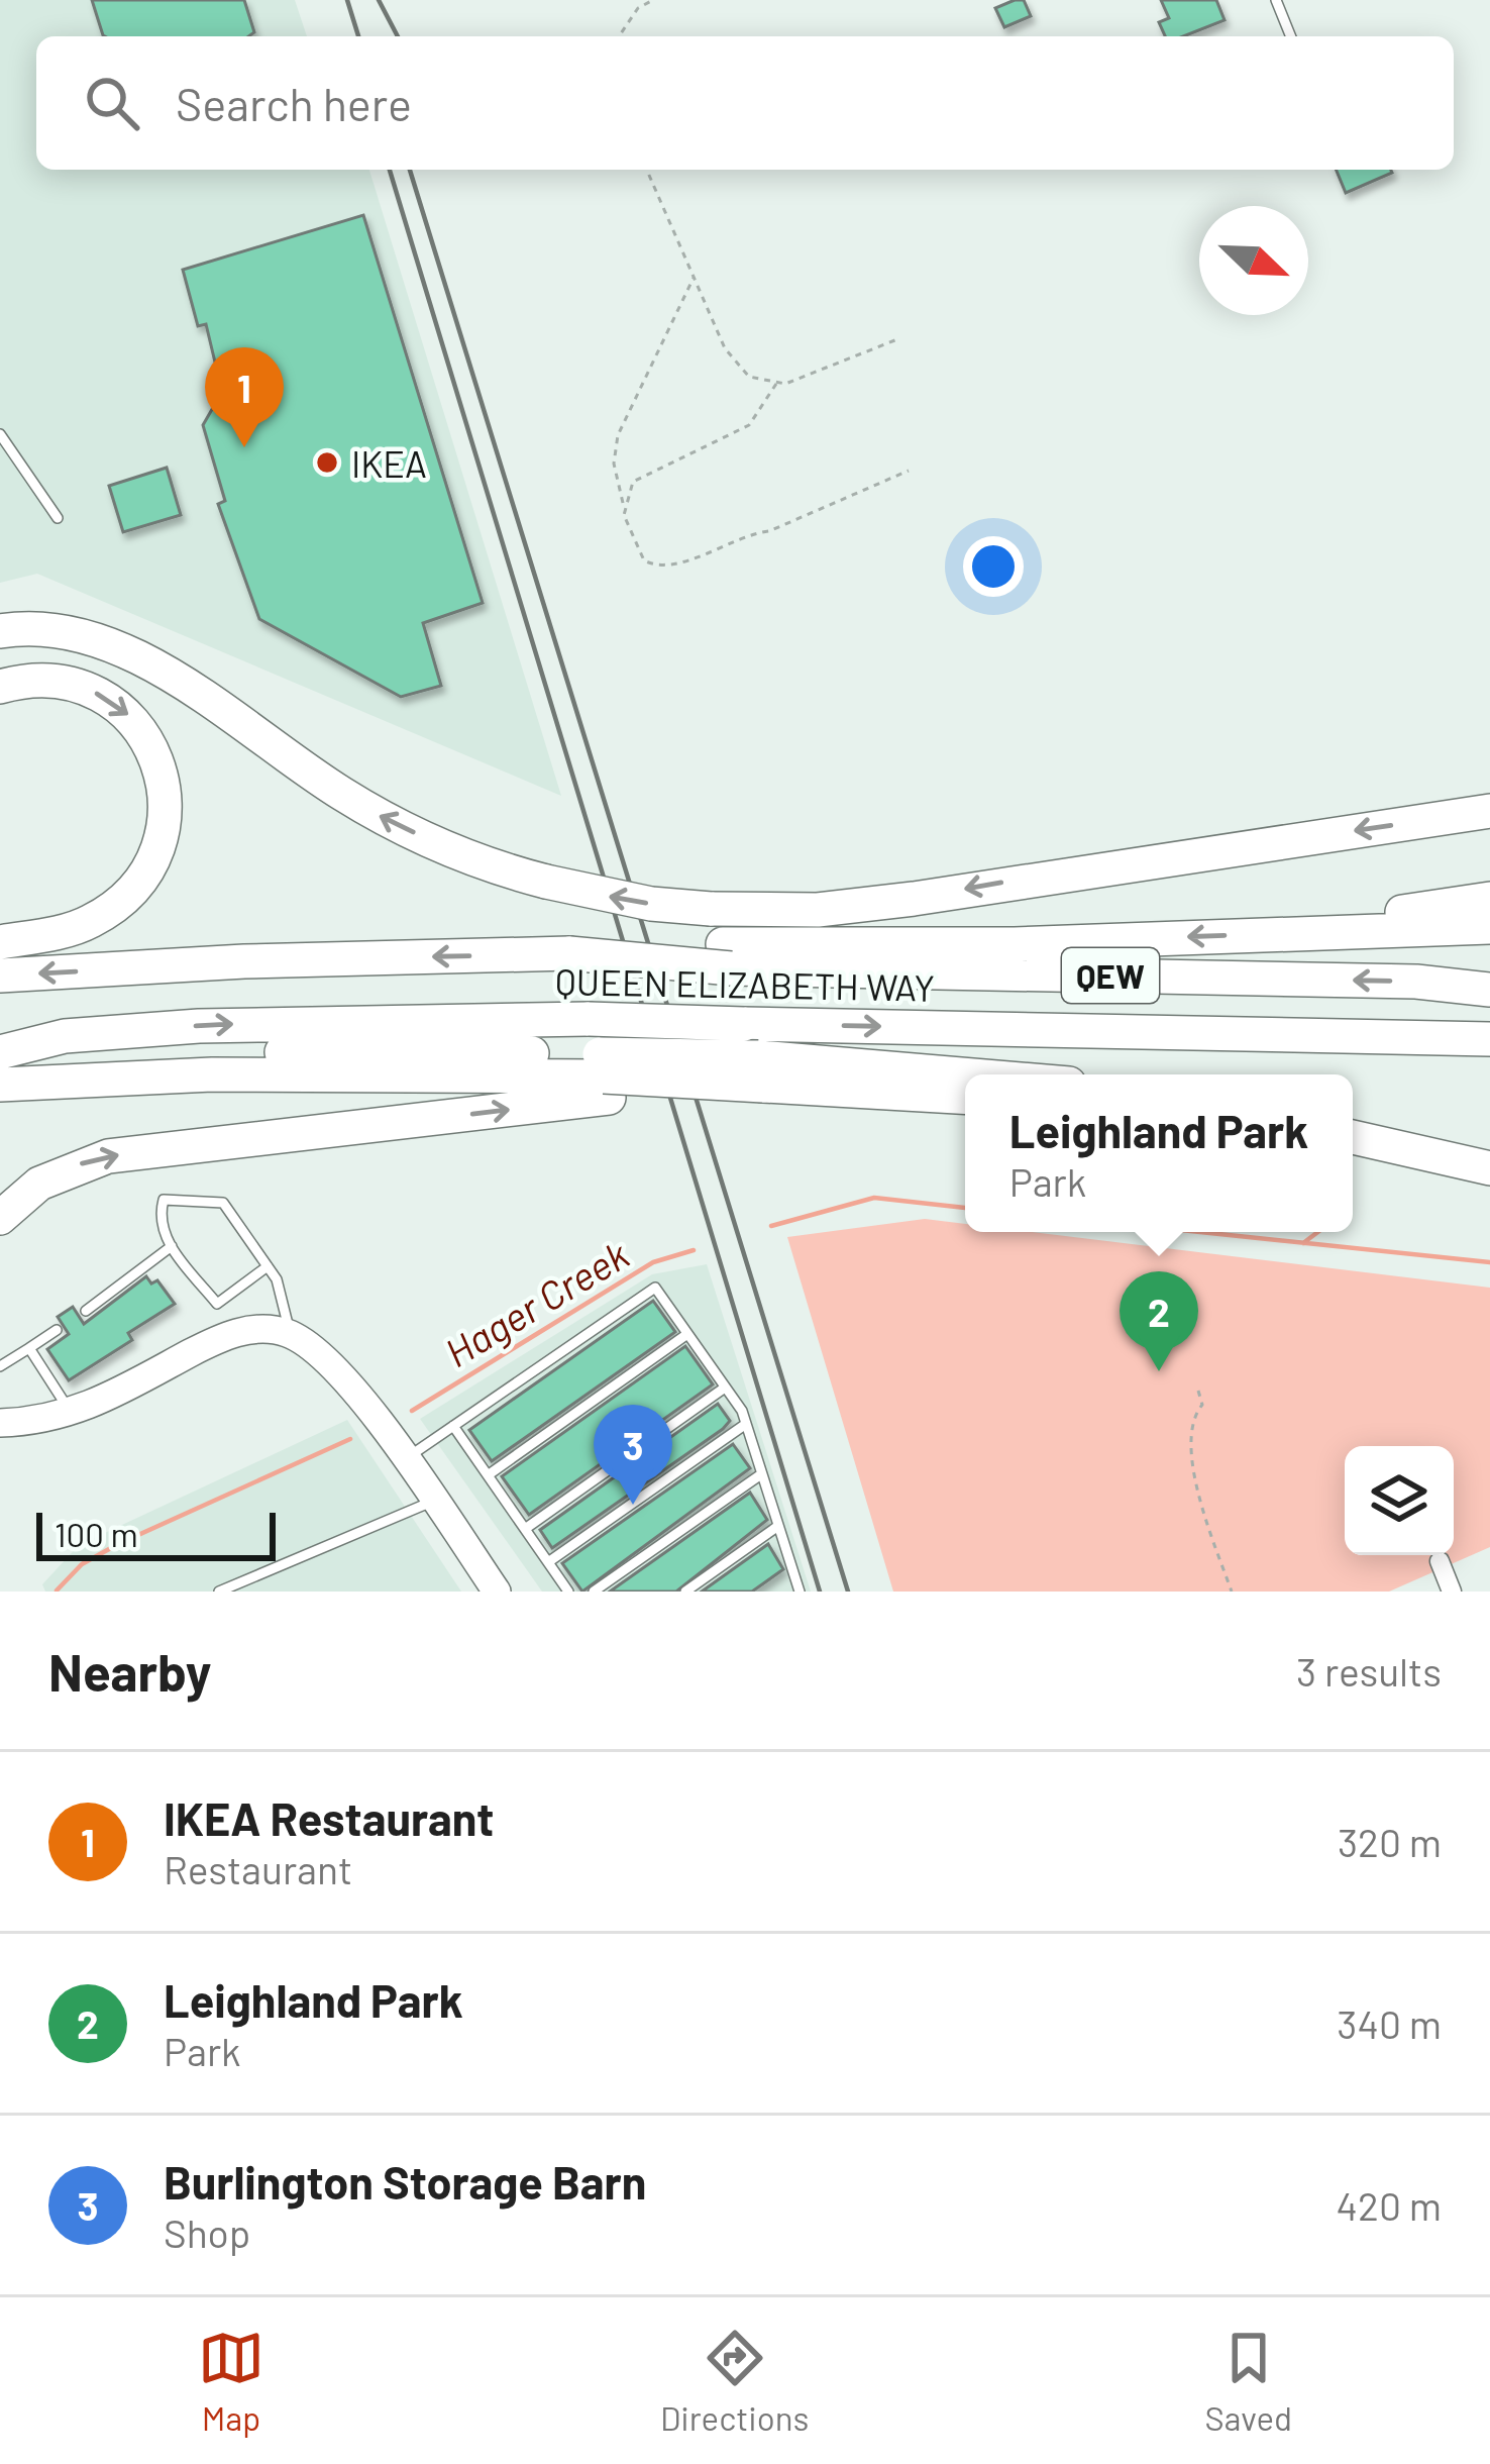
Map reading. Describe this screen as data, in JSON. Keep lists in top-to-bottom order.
{
  "streets": {
    "highway": ["QEW", "QUEEN ELIZABETH WAY"]
  },
  "water": ["Hager Creek"],
  "places": ["IKEA"],
  "scale_bar": "100 m",
  "north": "bottom right",
  "page": {
    "search": "Search here",
    "pins": ["1", "2", "3"],
    "popup": ["Leighland Park", "Park"],
    "scale": "100 m",
    "heading": ["Nearby", "3 results"],
    "list": [
      {
        "mark": "1",
        "name": "IKEA Restaurant",
        "note": "Restaurant",
        "value": "320 m"
      },
      {
        "mark": "2",
        "name": "Leighland Park",
        "note": "Park",
        "value": "340 m"
      },
      {
        "mark": "3",
        "name": "Burlington Storage Barn",
        "note": "Shop",
        "value": "420 m"
      }
    ],
    "nav": ["Map", "Directions", "Saved"]
  }
}
